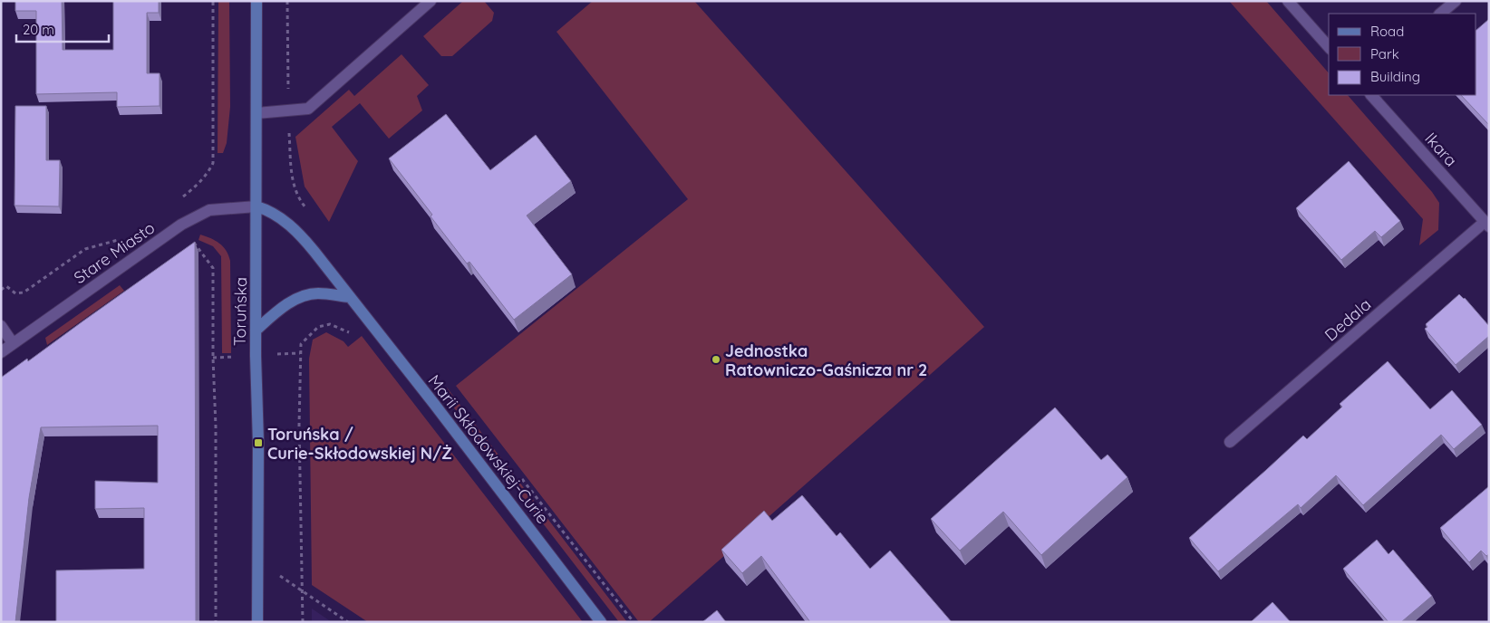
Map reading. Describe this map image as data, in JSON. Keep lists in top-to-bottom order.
{
  "streets": {
    "street": [
      "Ikara",
      "Stare Miasto",
      "Toruńska",
      "Dedala",
      "Marii Skłodowskiej-Curie"
    ]
  },
  "crossings": [
    ["Ikara", "Dedala"],
    ["Stare Miasto", "Toruńska"],
    ["Stare Miasto", "Marii Skłodowskiej-Curie"],
    ["Toruńska", "Marii Skłodowskiej-Curie"]
  ],
  "places": {
    "other": ["Jednostka Ratowniczo-Gaśnicza nr 2"],
    "transit": ["Toruńska / Curie-Skłodowskiej N/Ż"]
  },
  "legend": ["Road", "Park", "Building"],
  "scale_bar": "20 m"
}
